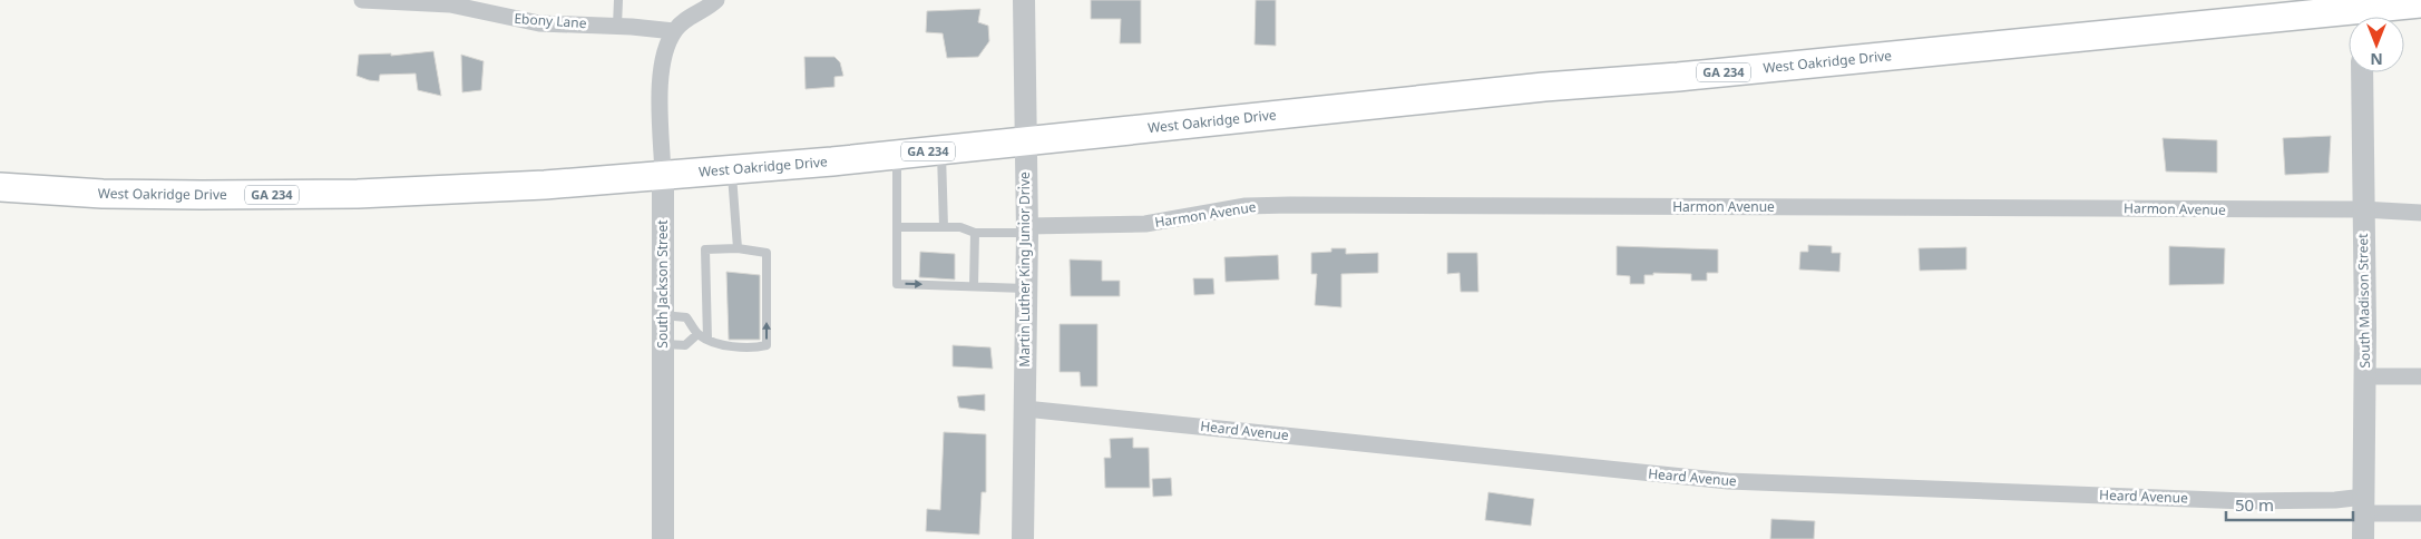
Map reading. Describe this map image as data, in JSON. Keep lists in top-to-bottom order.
{
  "streets": {
    "main road": ["West Oakridge Drive", "GA 234"],
    "street": [
      "Ebony Lane",
      "Harmon Avenue",
      "Martin Luther King Junior Drive",
      "South Jackson Street",
      "South Madison Street",
      "Heard Avenue"
    ]
  },
  "crossings": [
    ["Ebony Lane", "South Jackson Street"],
    ["West Oakridge Drive", "Martin Luther King Junior Drive"],
    ["West Oakridge Drive", "South Jackson Street"],
    ["Harmon Avenue", "Martin Luther King Junior Drive"],
    ["Harmon Avenue", "South Madison Street"],
    ["Martin Luther King Junior Drive", "Heard Avenue"],
    ["South Madison Street", "Heard Avenue"]
  ],
  "scale_bar": "50 m",
  "north": "bottom"
}
